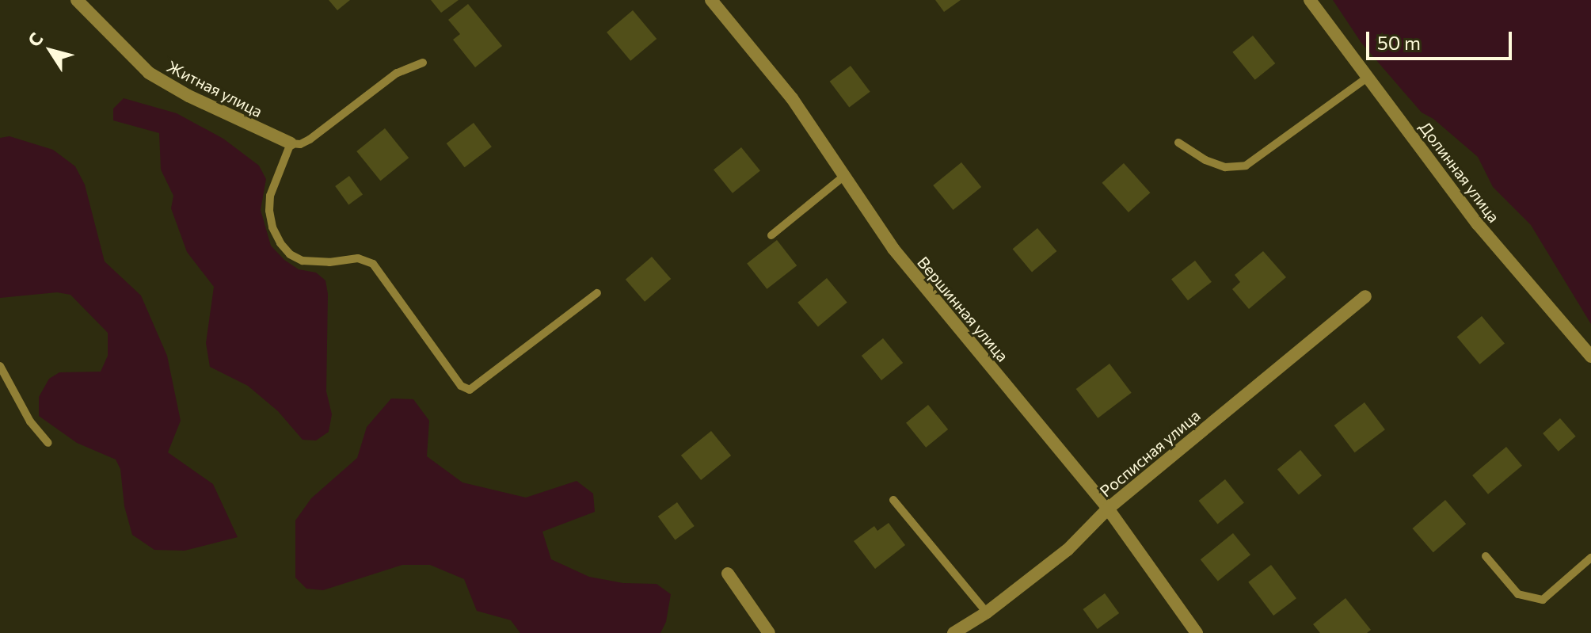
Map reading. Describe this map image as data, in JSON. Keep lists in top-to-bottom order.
{
  "streets": {
    "street": [
      "Житная улица",
      "Долинная улица",
      "Вершинная улица",
      "Росписная улица"
    ]
  },
  "crossings": [
    ["Вершинная улица", "Росписная улица"]
  ],
  "scale_bar": "50 m",
  "north": "top left"
}
